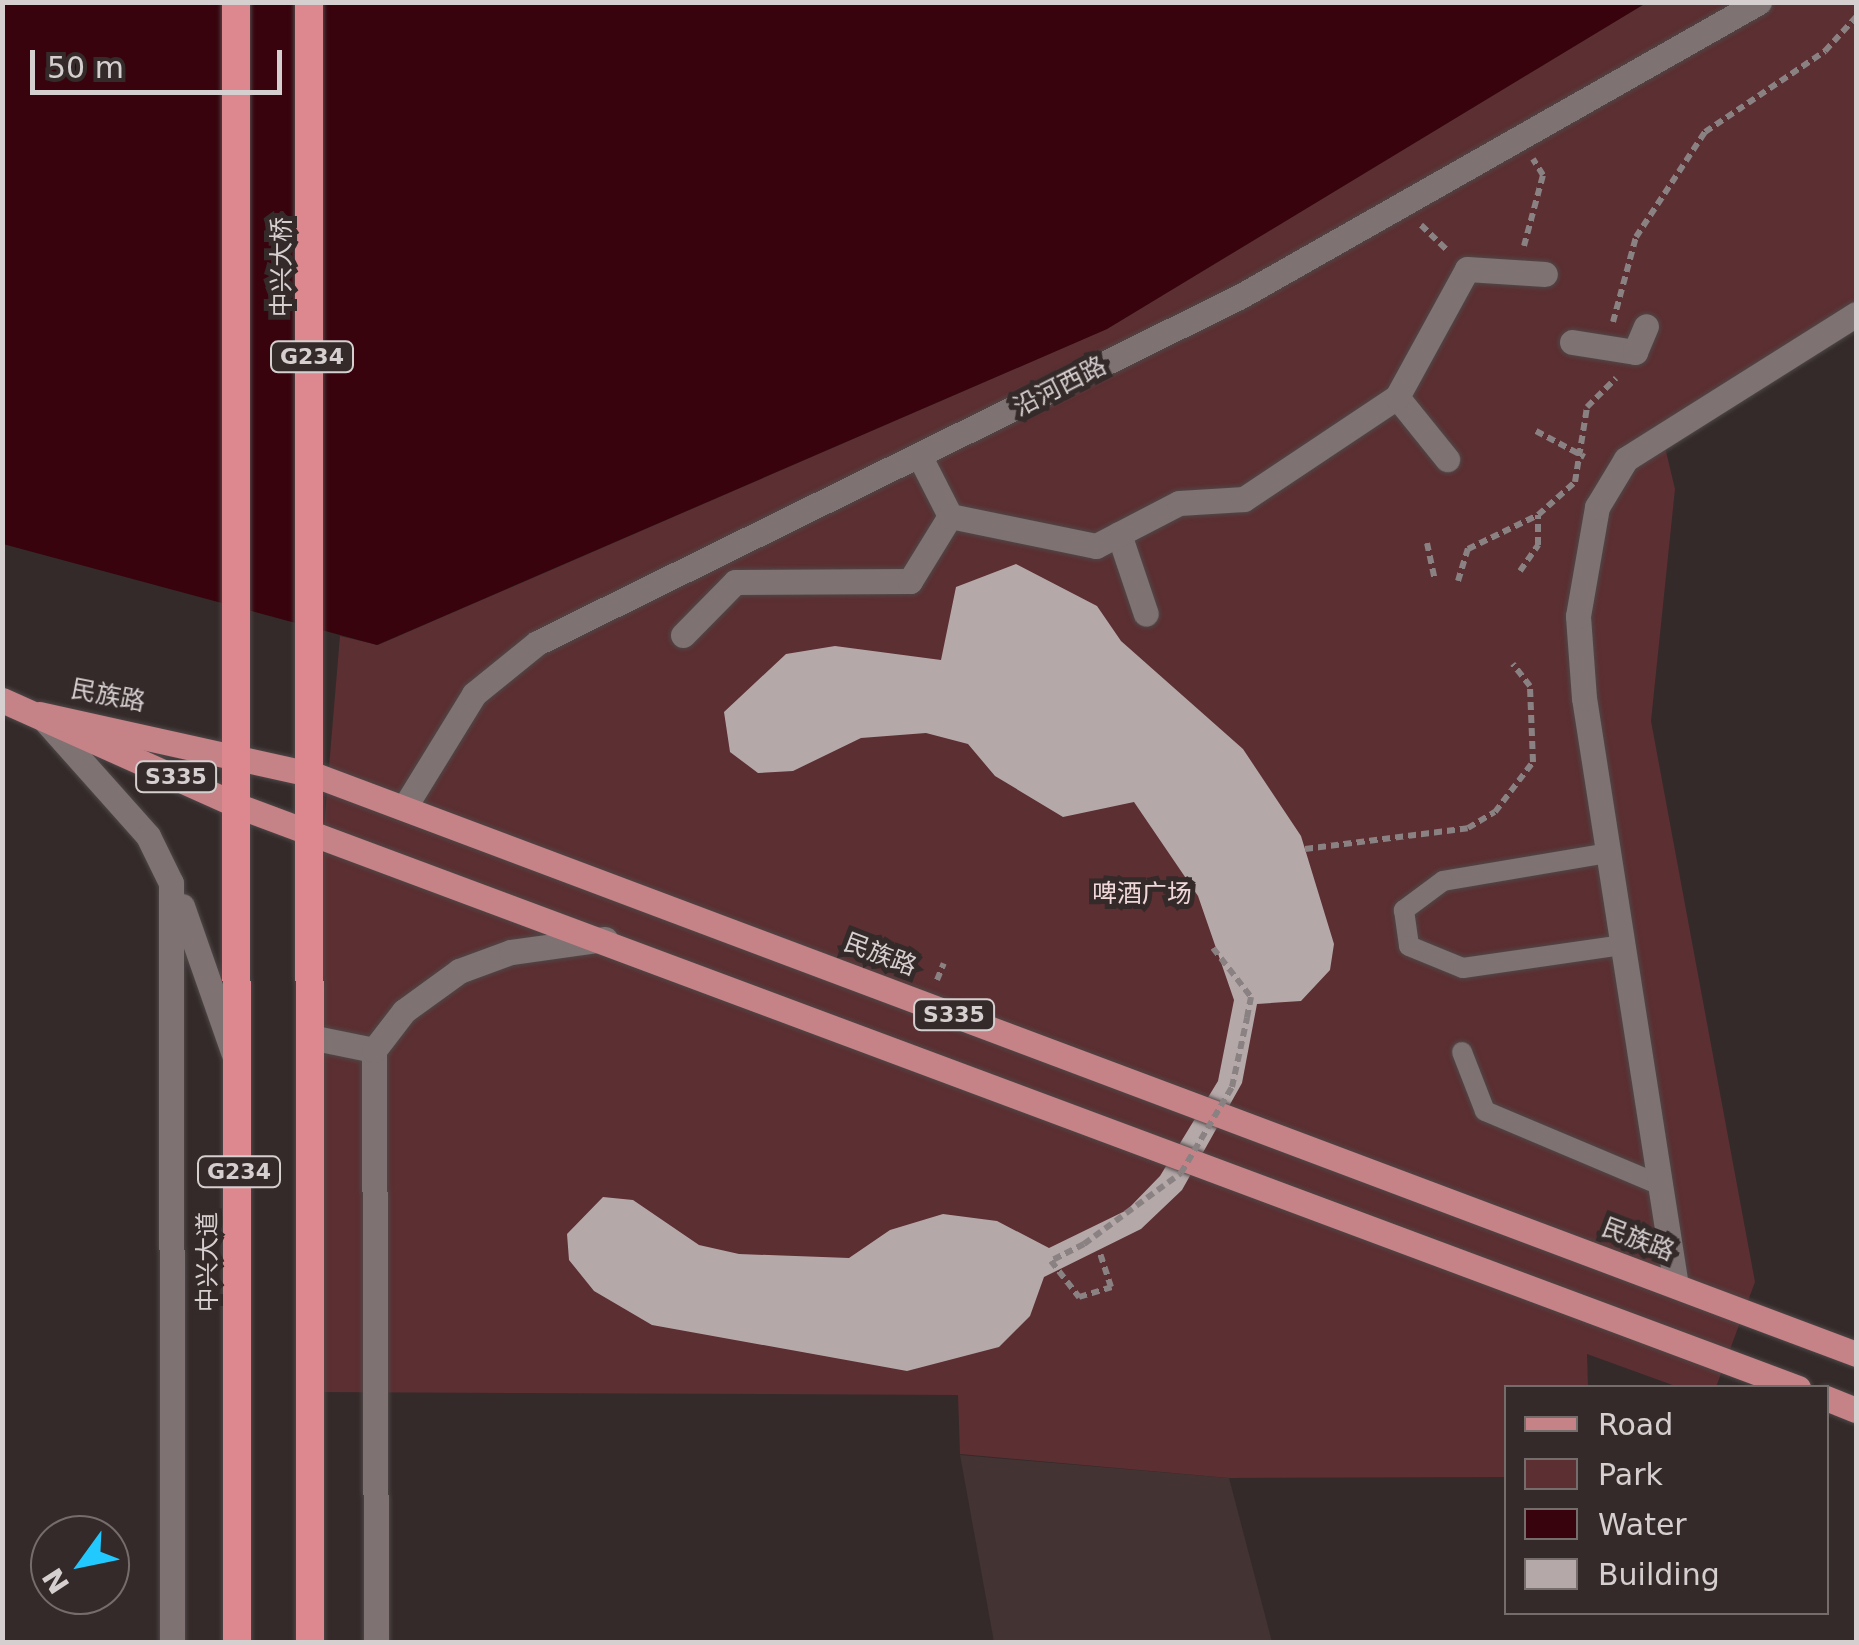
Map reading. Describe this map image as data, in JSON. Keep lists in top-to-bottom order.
{
  "streets": {
    "highway": ["中兴大桥", "G234", "中兴大道"],
    "main road": ["民族路", "S335"],
    "street": ["沿河西路"]
  },
  "crossings": [
    ["中兴大桥", "G234"],
    ["中兴大桥", "民族路"],
    ["中兴大桥", "中兴大道"],
    ["G234", "民族路"],
    ["G234", "S335"],
    ["沿河西路", "民族路"],
    ["民族路", "S335"],
    ["民族路", "中兴大道"],
    ["S335", "中兴大道"]
  ],
  "parks": ["啤酒广场"],
  "legend": [
    "Road",
    "Park",
    "Water",
    "Building"
  ],
  "scale_bar": "50 m",
  "north": "bottom left"
}
